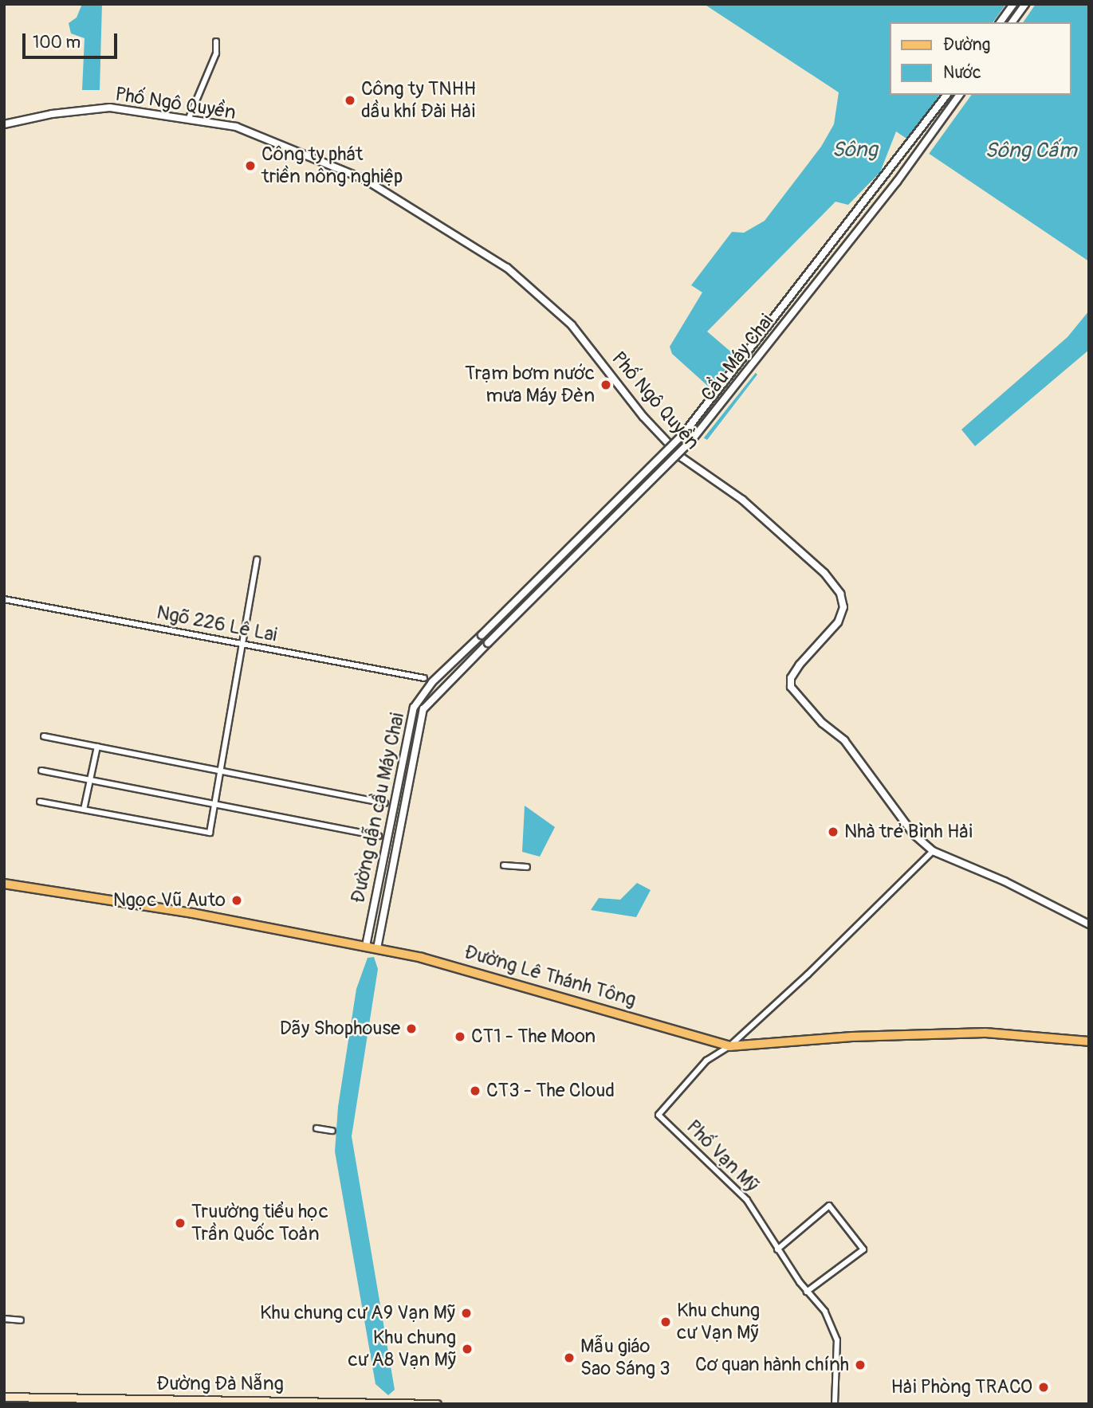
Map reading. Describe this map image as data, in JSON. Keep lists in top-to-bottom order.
{
  "streets": {
    "main road": ["Đường Lê Thánh Tông", "Đường Đà Nẵng"],
    "street": [
      "Phố Ngô Quyền",
      "Cầu Máy Chai",
      "Ngõ 226 Lê Lai",
      "Đường dẫn cầu Máy Chai",
      "Phố Vạn Mỹ"
    ]
  },
  "crossings": [
    ["Phố Ngô Quyền", "Phố Vạn Mỹ"],
    ["Cầu Máy Chai", "Đường dẫn cầu Máy Chai"],
    ["Đường dẫn cầu Máy Chai", "Đường Lê Thánh Tông"],
    ["Đường Lê Thánh Tông", "Phố Vạn Mỹ"]
  ],
  "water": ["Sông", "Sông Cấm"],
  "places": [
    "Công ty TNHH dầu khí Đài Hải",
    "Công ty phát triền nông nghiệp",
    "Trạm bơm nước mưa Máy Đèn",
    "Nhà trẻ Bình Hải",
    "Ngọc Vũ Auto",
    "Dãy Shophouse",
    "CT1 - The Moon",
    "CT3 - The Cloud",
    "Truường tiểu học Trần Quốc Toản",
    "Khu chung cư A9 Vạn Mỹ",
    "Khu chung cư Vạn Mỹ",
    "Khu chung cư A8 Vạn Mỹ",
    "Mẫu giáo Sao Sáng 3",
    "Cơ quan hành chính",
    "Hải Phòng TRACO"
  ],
  "legend": ["Đường", "Nước"],
  "scale_bar": "100 m"
}
